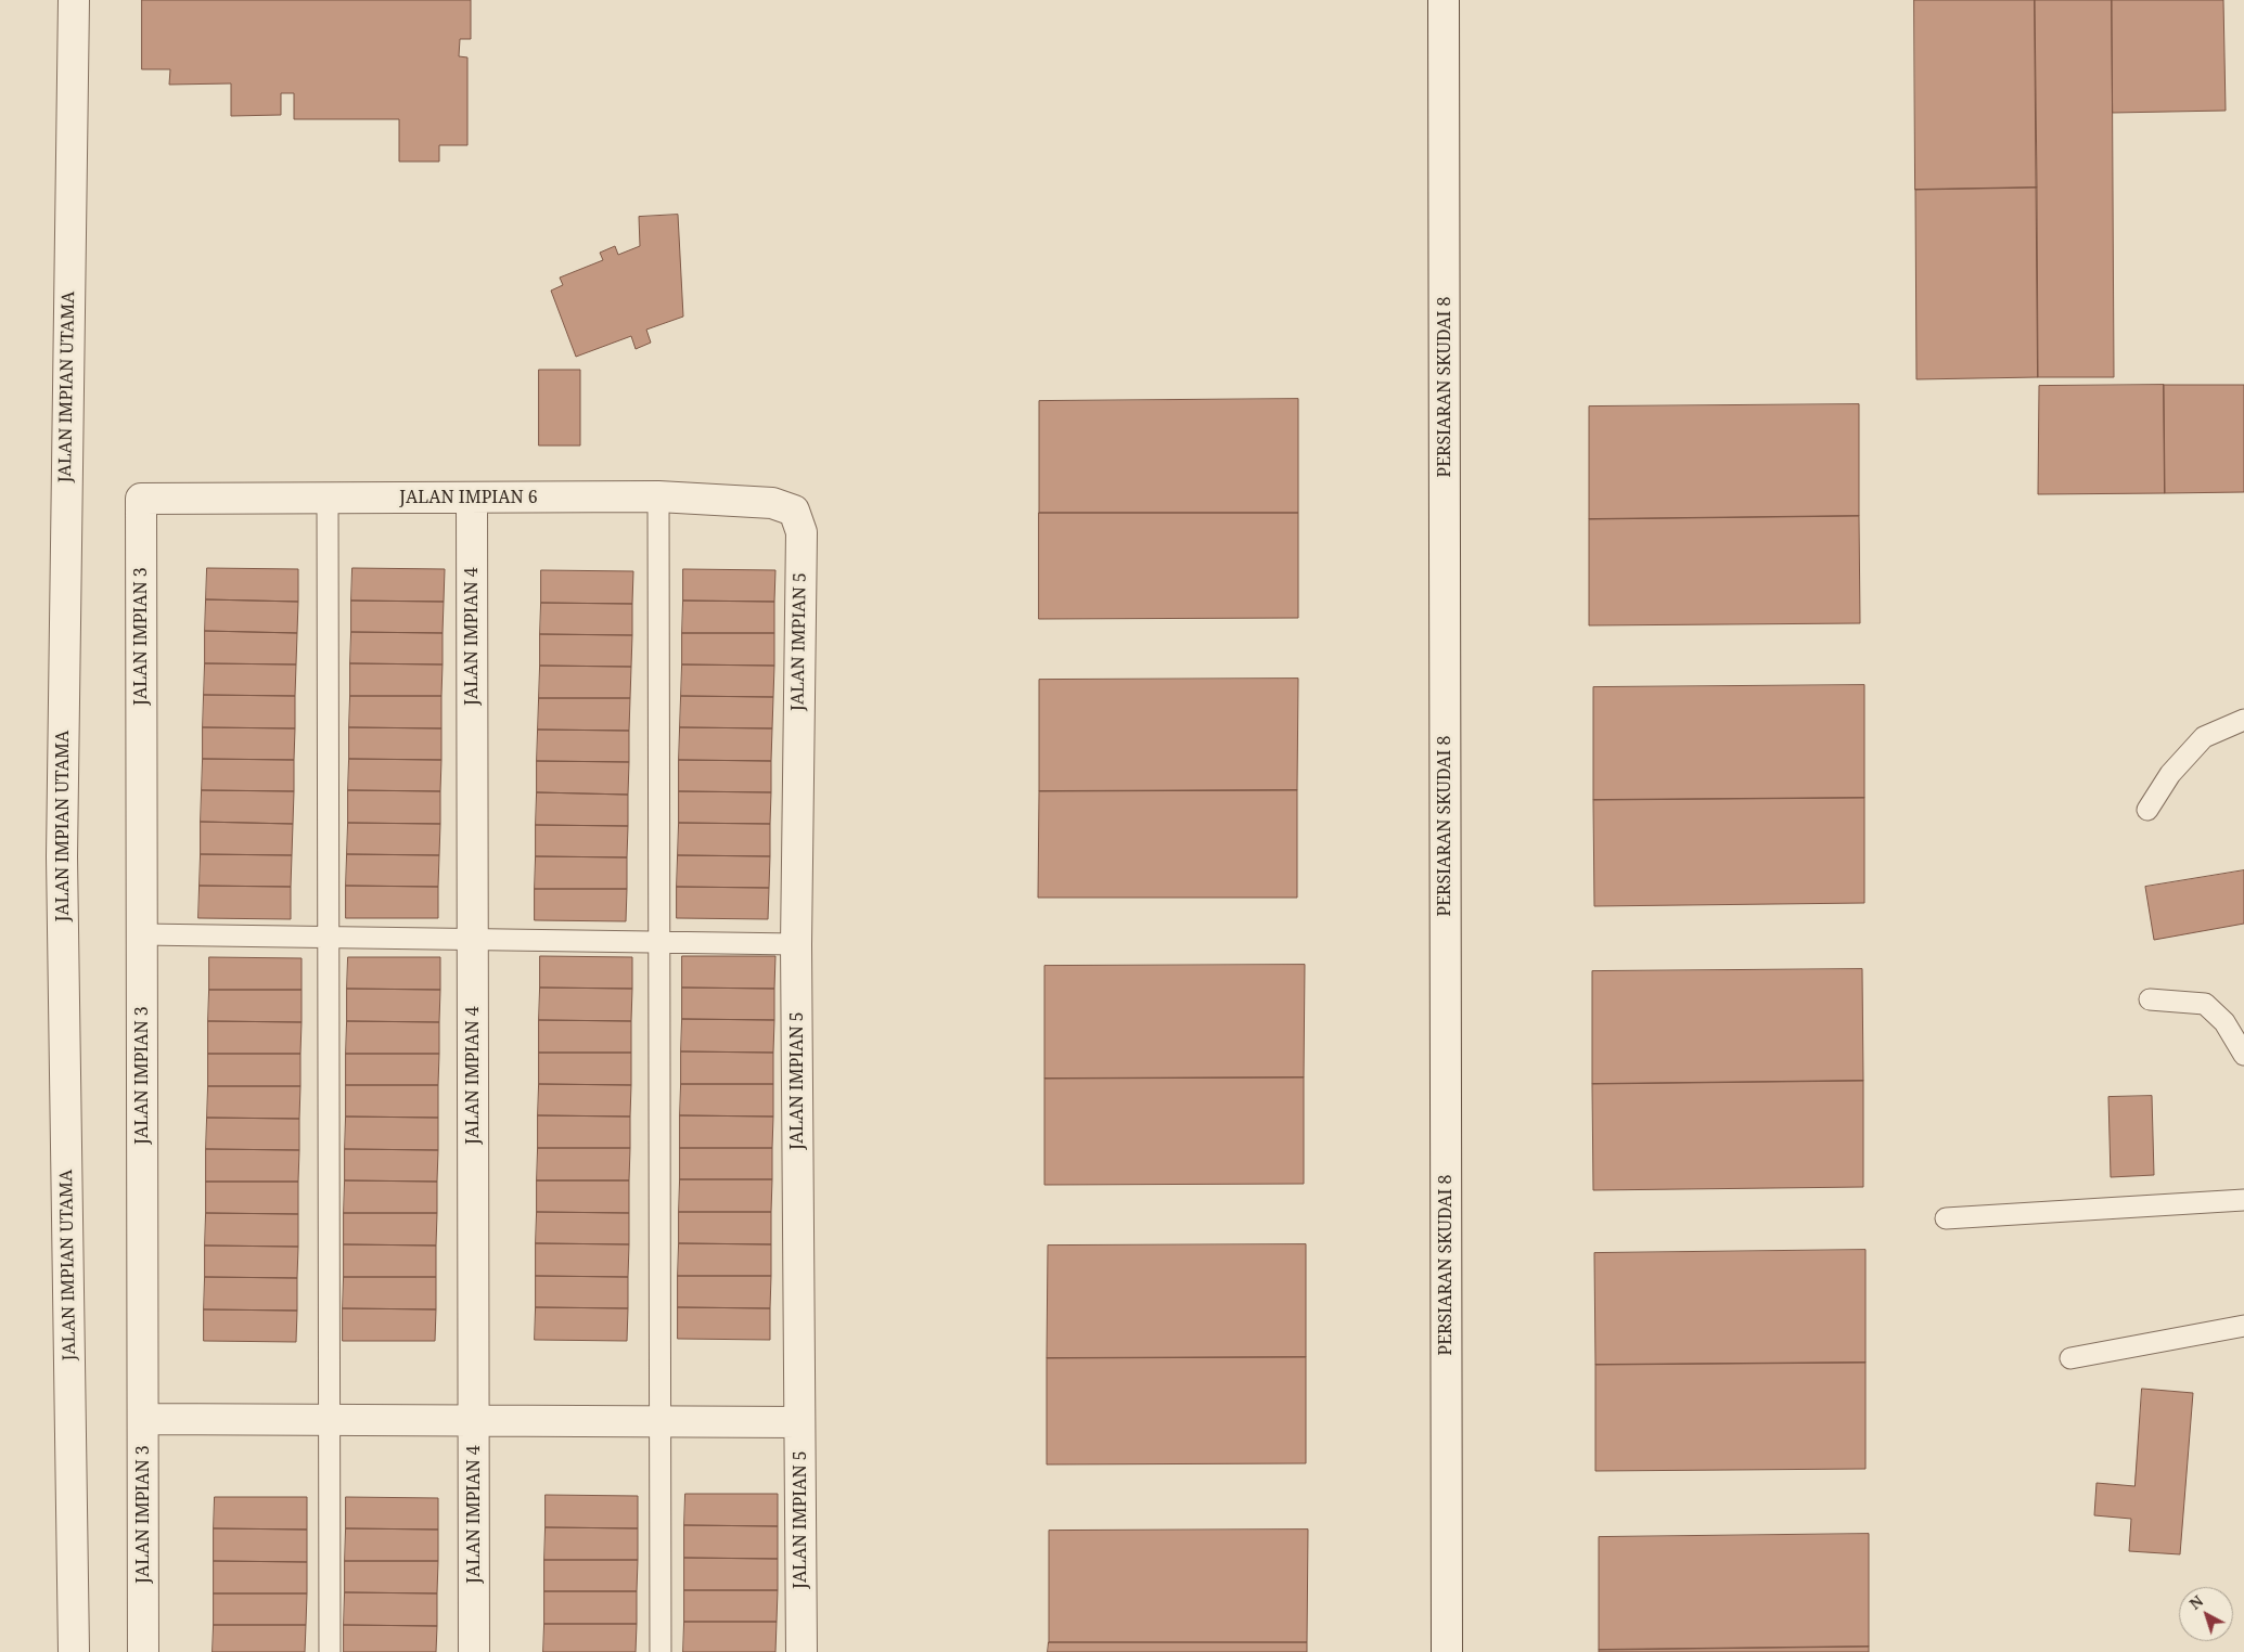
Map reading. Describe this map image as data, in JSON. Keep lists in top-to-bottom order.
{
  "streets": {
    "street": [
      "JALAN IMPIAN UTAMA",
      "PERSIARAN SKUDAI 8",
      "JALAN IMPIAN 6",
      "JALAN IMPIAN 3",
      "JALAN IMPIAN 4",
      "JALAN IMPIAN 5"
    ]
  },
  "crossings": [
    ["JALAN IMPIAN 6", "JALAN IMPIAN 3"],
    ["JALAN IMPIAN 6", "JALAN IMPIAN 4"],
    ["JALAN IMPIAN 6", "JALAN IMPIAN 5"]
  ],
  "north": "top left"
}
